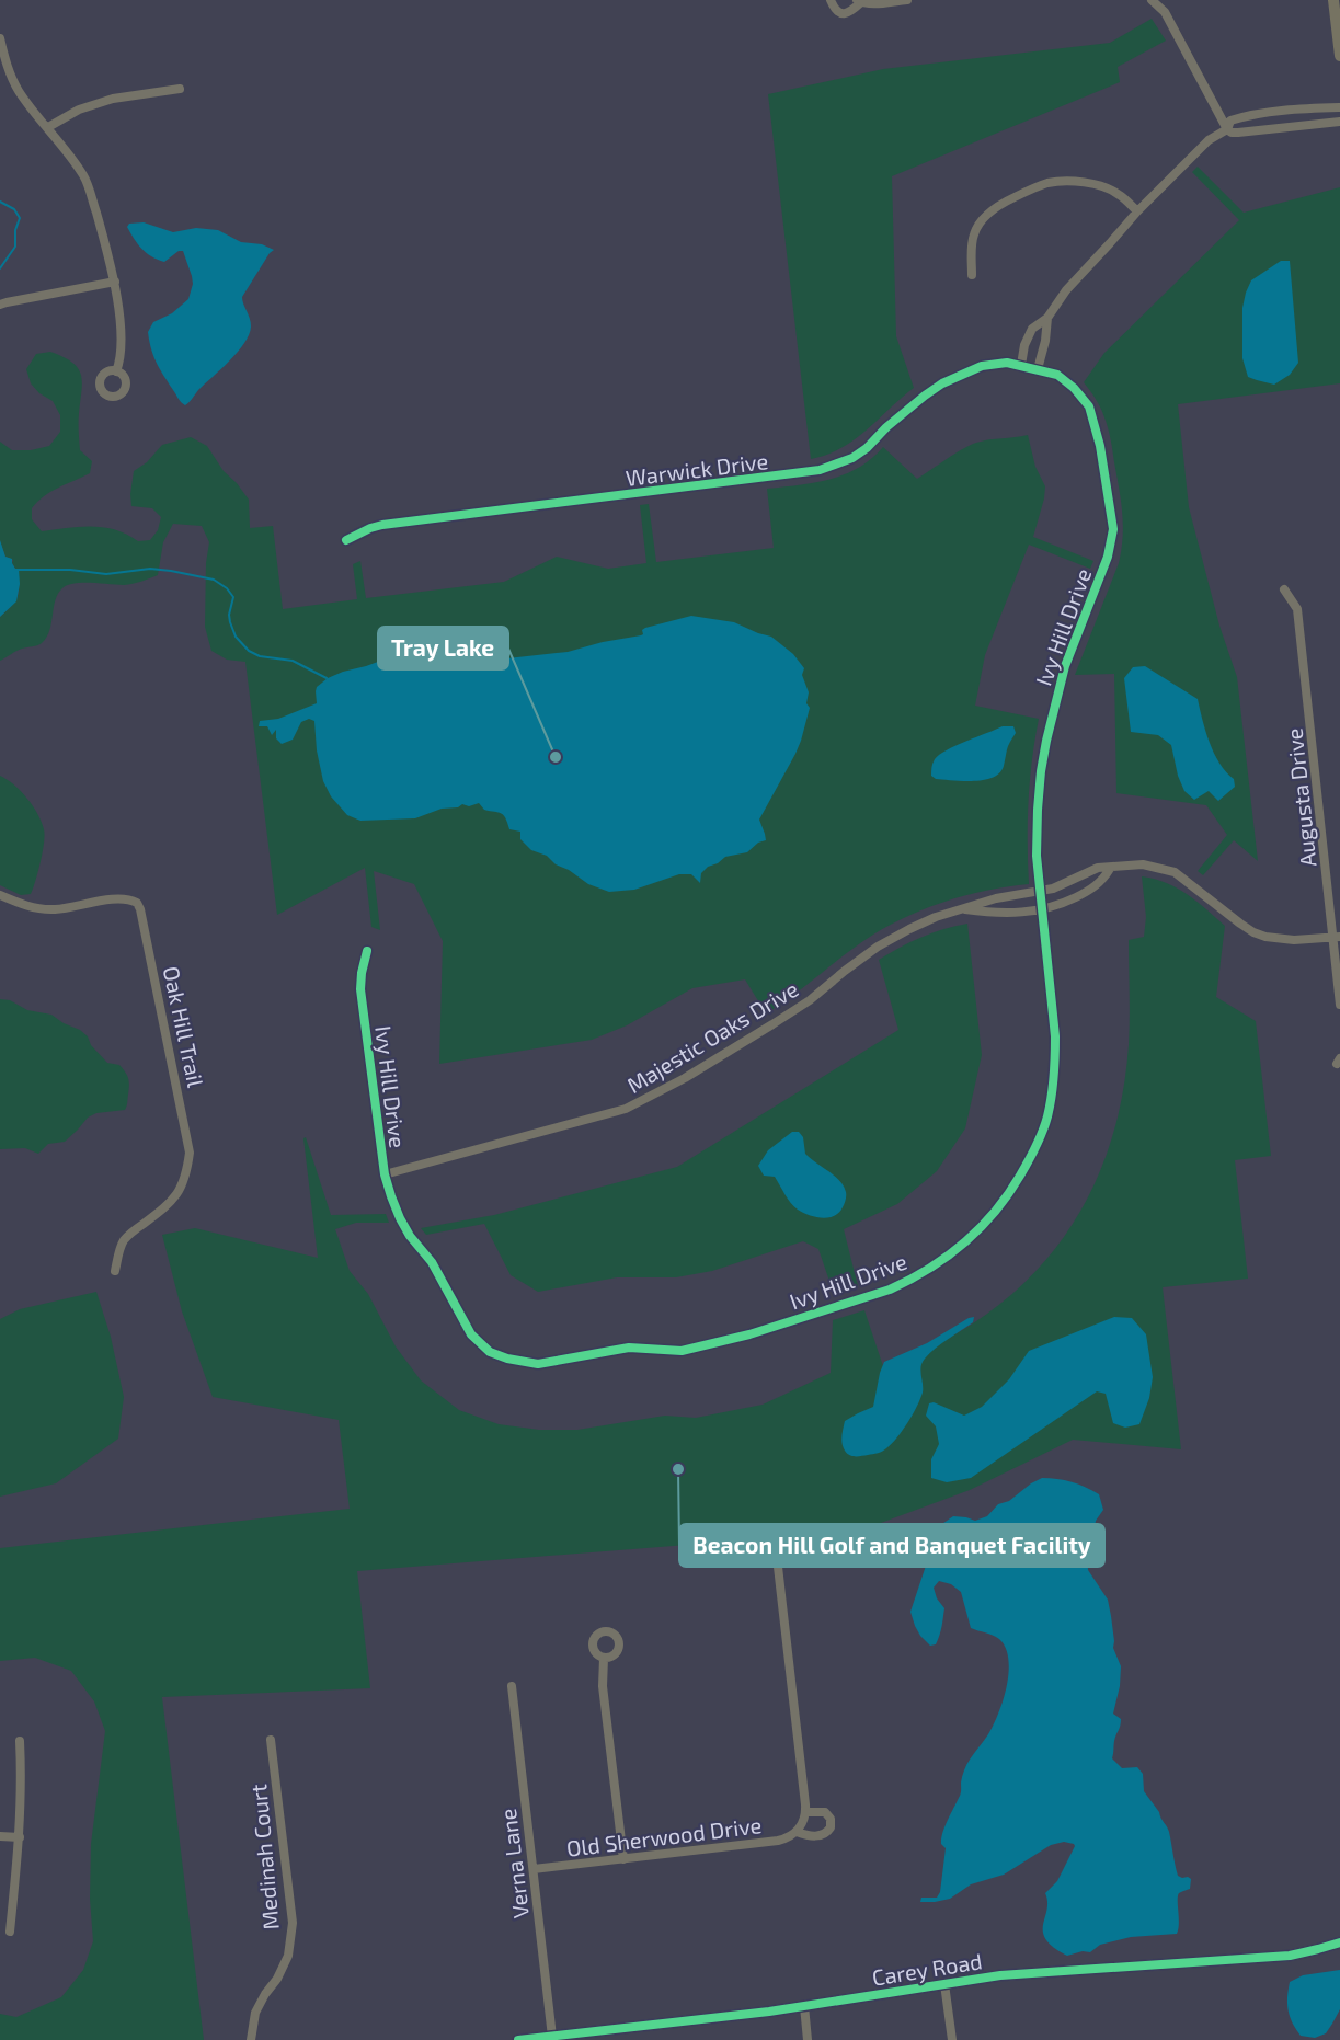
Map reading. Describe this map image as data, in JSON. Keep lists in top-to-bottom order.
{
  "streets": {
    "street": [
      "Warwick Drive",
      "Ivy Hill Drive",
      "Augusta Drive",
      "Oak Hill Trail",
      "Majestic Oaks Drive",
      "Old Sherwood Drive",
      "Medinah Court",
      "Verna Lane",
      "Carey Road"
    ]
  },
  "crossings": [
    ["Warwick Drive", "Ivy Hill Drive"],
    ["Ivy Hill Drive", "Majestic Oaks Drive"],
    ["Augusta Drive", "Majestic Oaks Drive"],
    ["Old Sherwood Drive", "Verna Lane"],
    ["Verna Lane", "Carey Road"]
  ],
  "places": ["Tray Lake", "Beacon Hill Golf and Banquet Facility"]
}
